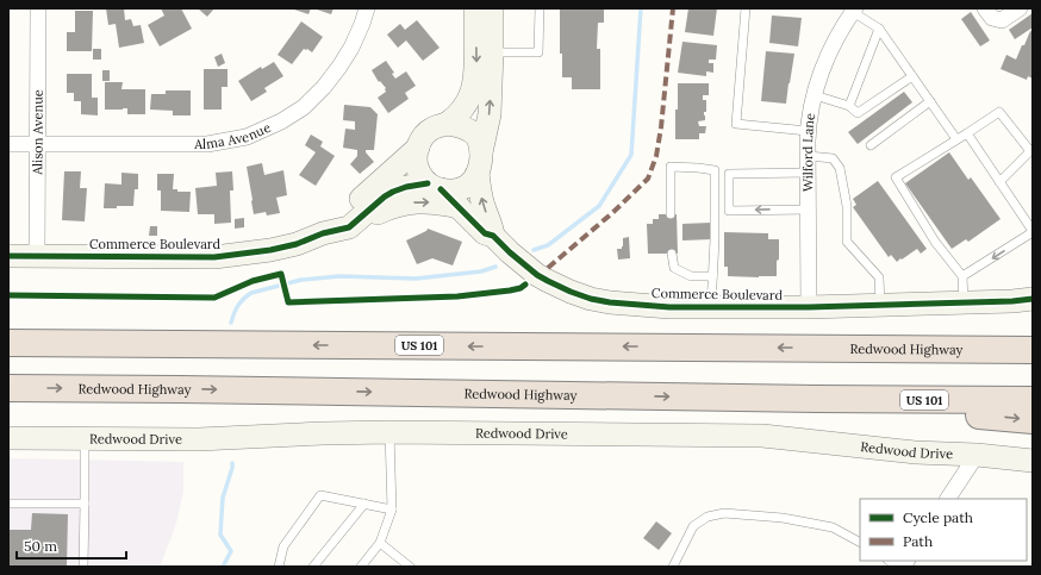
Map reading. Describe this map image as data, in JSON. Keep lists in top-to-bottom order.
{
  "streets": {
    "highway": ["US 101", "Redwood Highway"],
    "street": [
      "Alison Avenue",
      "Alma Avenue",
      "Wilford Lane",
      "Commerce Boulevard",
      "Redwood Drive"
    ]
  },
  "crossings": [
    ["Alison Avenue", "Alma Avenue"],
    ["Alison Avenue", "Commerce Boulevard"],
    ["Wilford Lane", "Commerce Boulevard"]
  ],
  "legend": ["Cycle path", "Path"],
  "scale_bar": "50 m"
}
